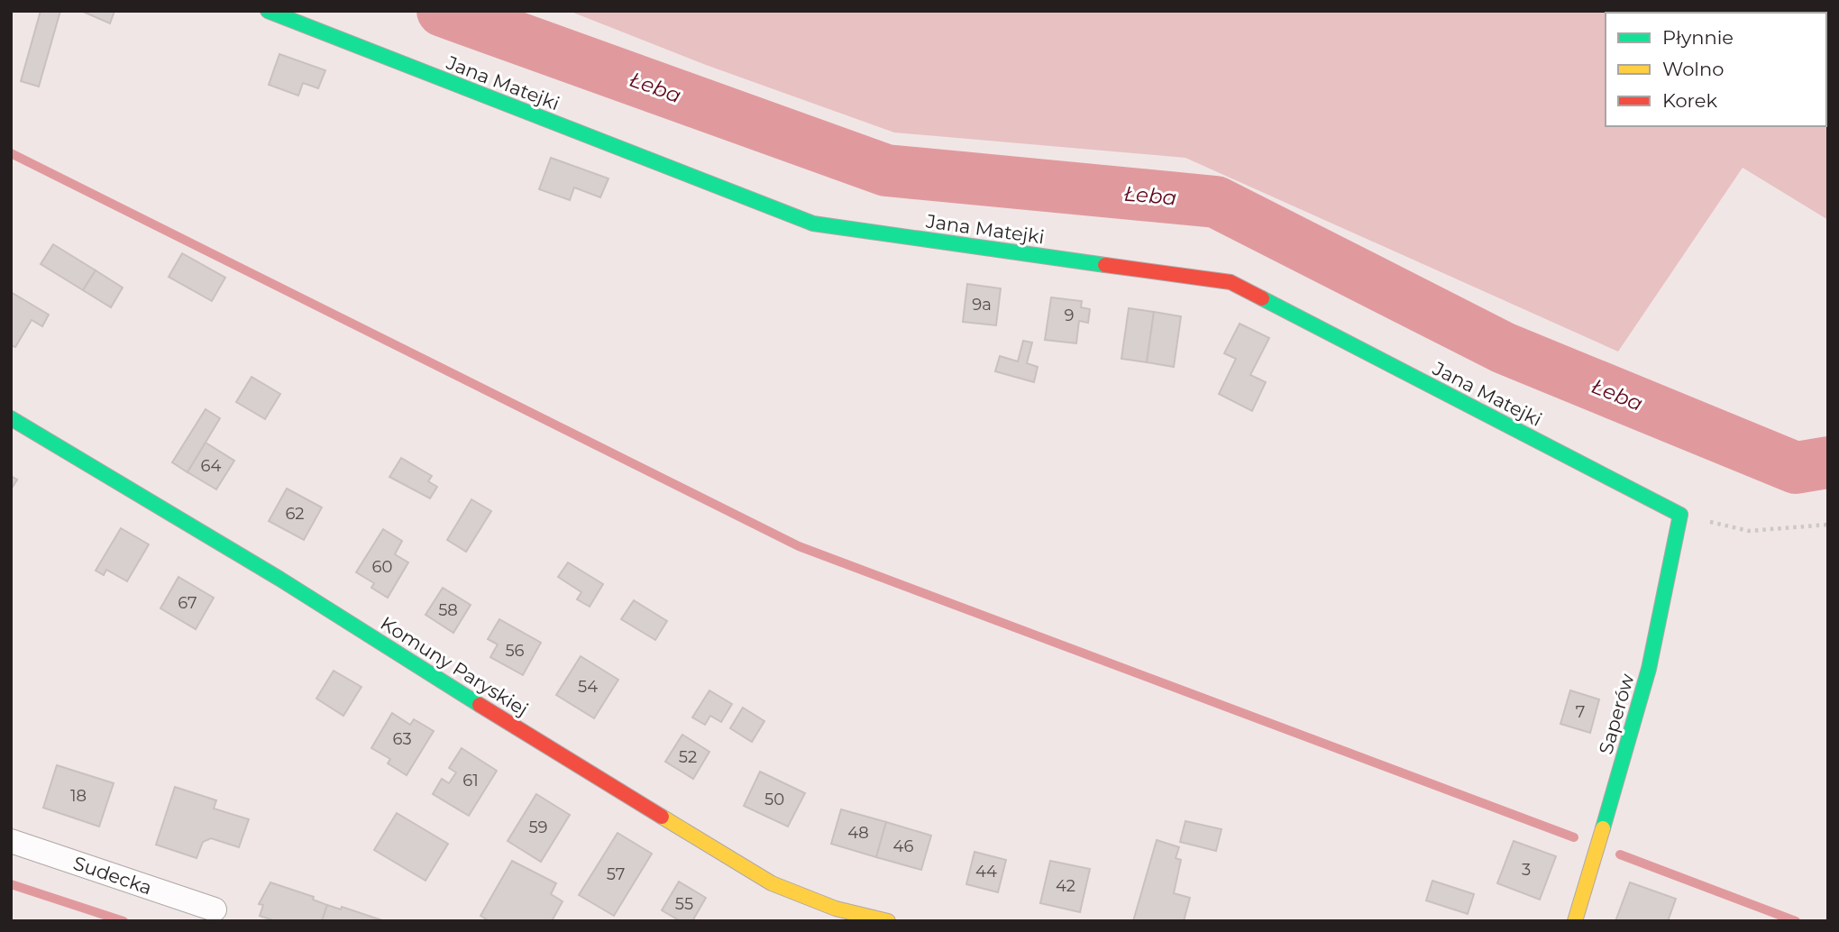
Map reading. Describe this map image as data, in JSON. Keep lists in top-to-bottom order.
{
  "streets": {
    "street": [
      "Jana Matejki",
      "Komuny Paryskiej",
      "Saperów",
      "Sudecka"
    ]
  },
  "crossings": [
    ["Jana Matejki", "Saperów"]
  ],
  "water": ["Łeba"],
  "house_numbers": [
    "9a",
    "9",
    "64",
    "62",
    "60",
    "67",
    "58",
    "56",
    "54",
    "7",
    "63",
    "52",
    "61",
    "18",
    "50",
    "59",
    "48",
    "46",
    "3",
    "44",
    "57",
    "42",
    "55"
  ],
  "legend": ["Płynnie", "Wolno", "Korek"]
}
